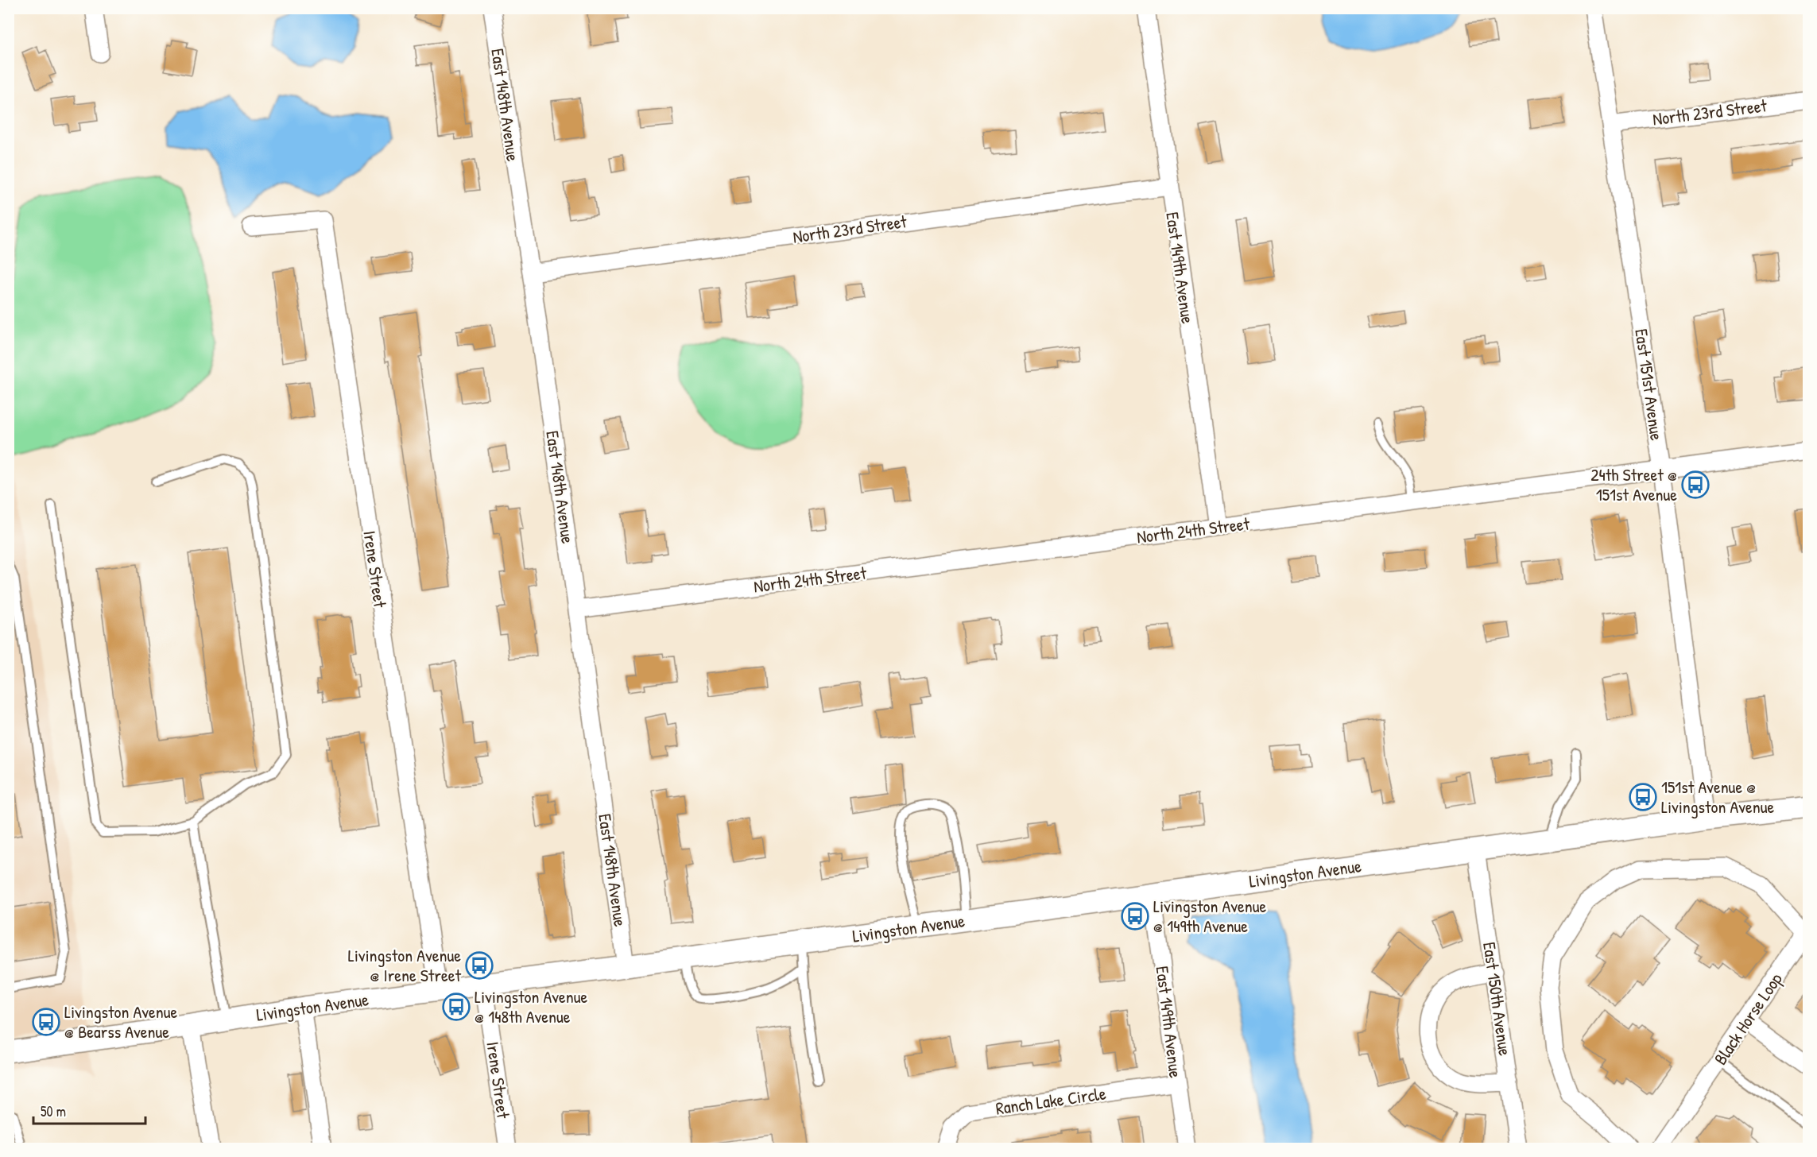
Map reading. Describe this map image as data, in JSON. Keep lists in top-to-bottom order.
{
  "streets": {
    "street": [
      "East 148th Avenue",
      "North 23rd Street",
      "East 149th Avenue",
      "East 151st Avenue",
      "North 24th Street",
      "Irene Street",
      "Livingston Avenue",
      "East 150th Avenue",
      "Black Horse Loop",
      "Ranch Lake Circle"
    ]
  },
  "crossings": [
    ["East 148th Avenue", "North 23rd Street"],
    ["East 148th Avenue", "North 24th Street"],
    ["East 148th Avenue", "Livingston Avenue"],
    ["North 23rd Street", "East 149th Avenue"],
    ["North 23rd Street", "East 151st Avenue"],
    ["East 149th Avenue", "North 24th Street"],
    ["East 149th Avenue", "Livingston Avenue"],
    ["East 149th Avenue", "Ranch Lake Circle"],
    ["East 151st Avenue", "North 24th Street"],
    ["East 151st Avenue", "Livingston Avenue"],
    ["Irene Street", "Livingston Avenue"],
    ["Livingston Avenue", "East 150th Avenue"]
  ],
  "places": {
    "bus stop": [
      "24th Street @ 151st Avenue",
      "151st Avenue @ Livingston Avenue",
      "Livingston Avenue @ 149th Avenue",
      "Livingston Avenue @ Irene Street",
      "Livingston Avenue @ 148th Avenue",
      "Livingston Avenue @ Bearss Avenue"
    ]
  },
  "scale_bar": "50 m"
}
